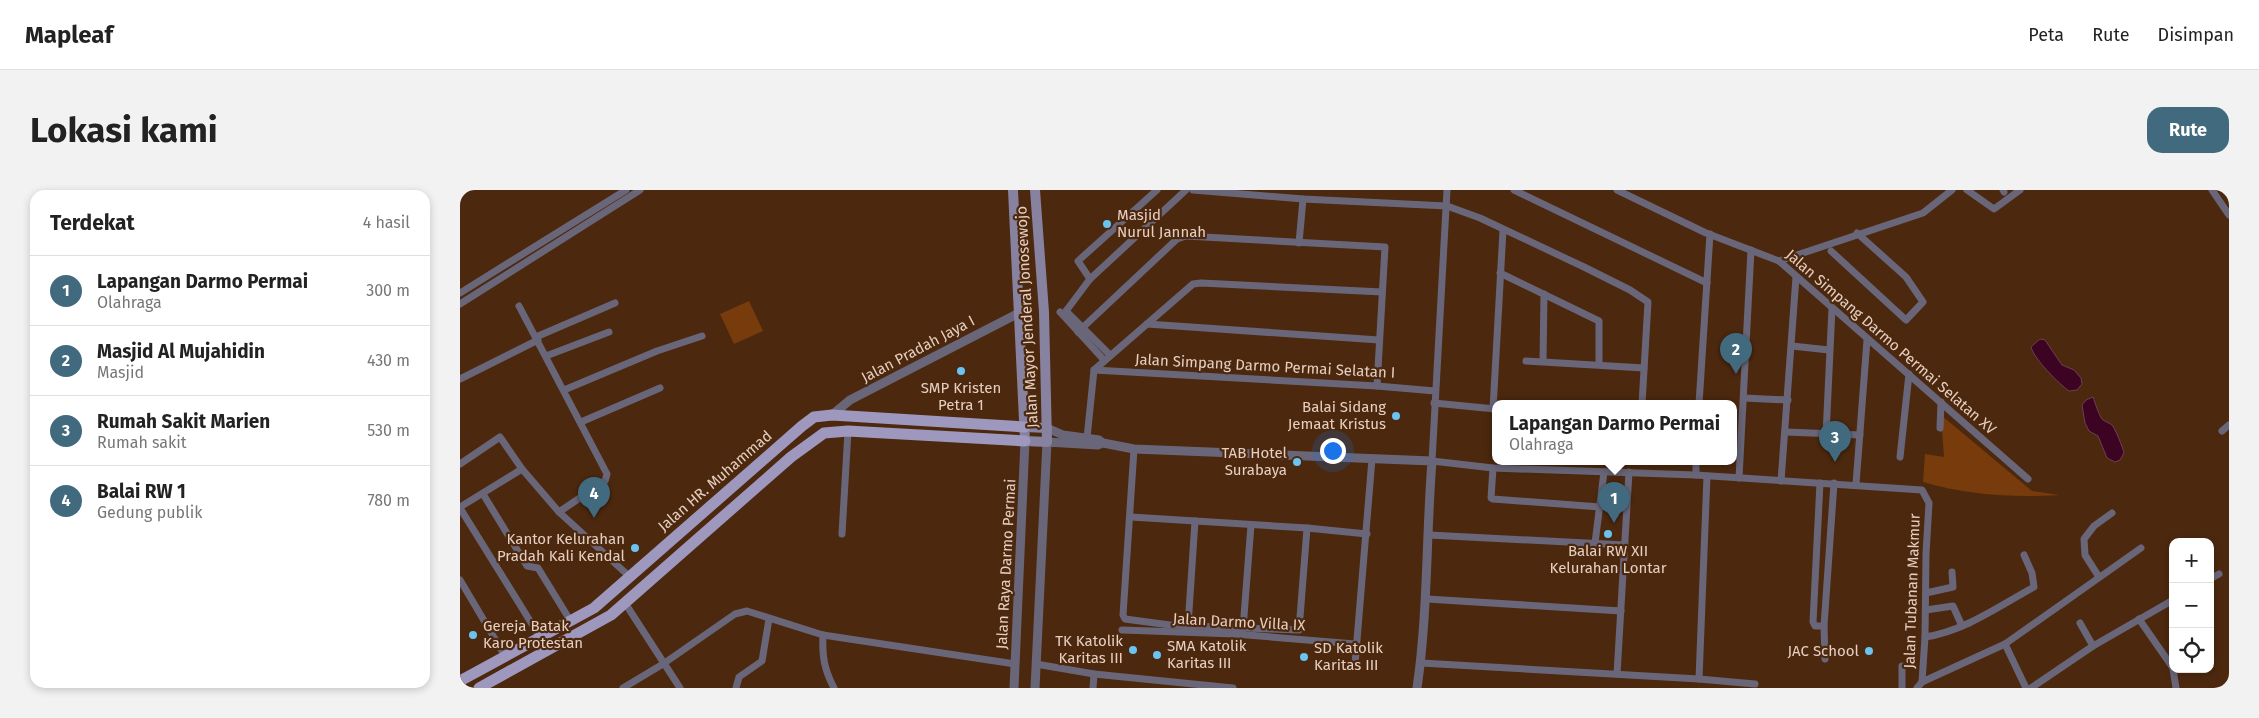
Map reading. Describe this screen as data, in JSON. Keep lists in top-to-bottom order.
{
  "streets": {
    "main road": ["Jalan Mayor Jenderal Jonosewojo", "Jalan HR. Muhammad"],
    "street": [
      "Jalan Simpang Darmo Permai Selatan XV",
      "Jalan Pradah Jaya I",
      "Jalan Simpang Darmo Permai Selatan I",
      "Jalan Raya Darmo Permai",
      "Jalan Tubanan Makmur",
      "Jalan Darmo Villa IX"
    ]
  },
  "crossings": [
    ["Jalan Mayor Jenderal Jonosewojo", "Jalan Pradah Jaya I"],
    ["Jalan Mayor Jenderal Jonosewojo", "Jalan HR. Muhammad"],
    ["Jalan Mayor Jenderal Jonosewojo", "Jalan Raya Darmo Permai"],
    ["Jalan Pradah Jaya I", "Jalan HR. Muhammad"]
  ],
  "places": [
    "Masjid Nurul Jannah",
    "SMP Kristen Petra 1",
    "Balai Sidang Jemaat Kristus",
    "TAB Hotel Surabaya",
    "Balai RW XII Kelurahan Lontar",
    "Kantor Kelurahan Pradah Kali Kendal",
    "Gereja Batak Karo Protestan",
    "TK Katolik Karitas III",
    "JAC School",
    "SMA Katolik Karitas III",
    "SD Katolik Karitas III"
  ],
  "page": {
    "header": "Mapleaf",
    "nav": ["Peta", "Rute", "Disimpan"],
    "buttons": "Rute",
    "title": "Lokasi kami",
    "heading": ["Terdekat", "4 hasil"],
    "list": [
      {
        "mark": "1",
        "name": "Lapangan Darmo Permai",
        "note": "Olahraga",
        "value": "300 m"
      },
      {
        "mark": "2",
        "name": "Masjid Al Mujahidin",
        "note": "Masjid",
        "value": "430 m"
      },
      {
        "mark": "3",
        "name": "Rumah Sakit Marien",
        "note": "Rumah sakit",
        "value": "530 m"
      },
      {
        "mark": "4",
        "name": "Balai RW 1",
        "note": "Gedung publik",
        "value": "780 m"
      }
    ],
    "pins": [
      "2",
      "3",
      "4",
      "1"
    ],
    "popup": ["Lapangan Darmo Permai", "Olahraga"],
    "map_buttons": ["+", "−"]
  }
}
